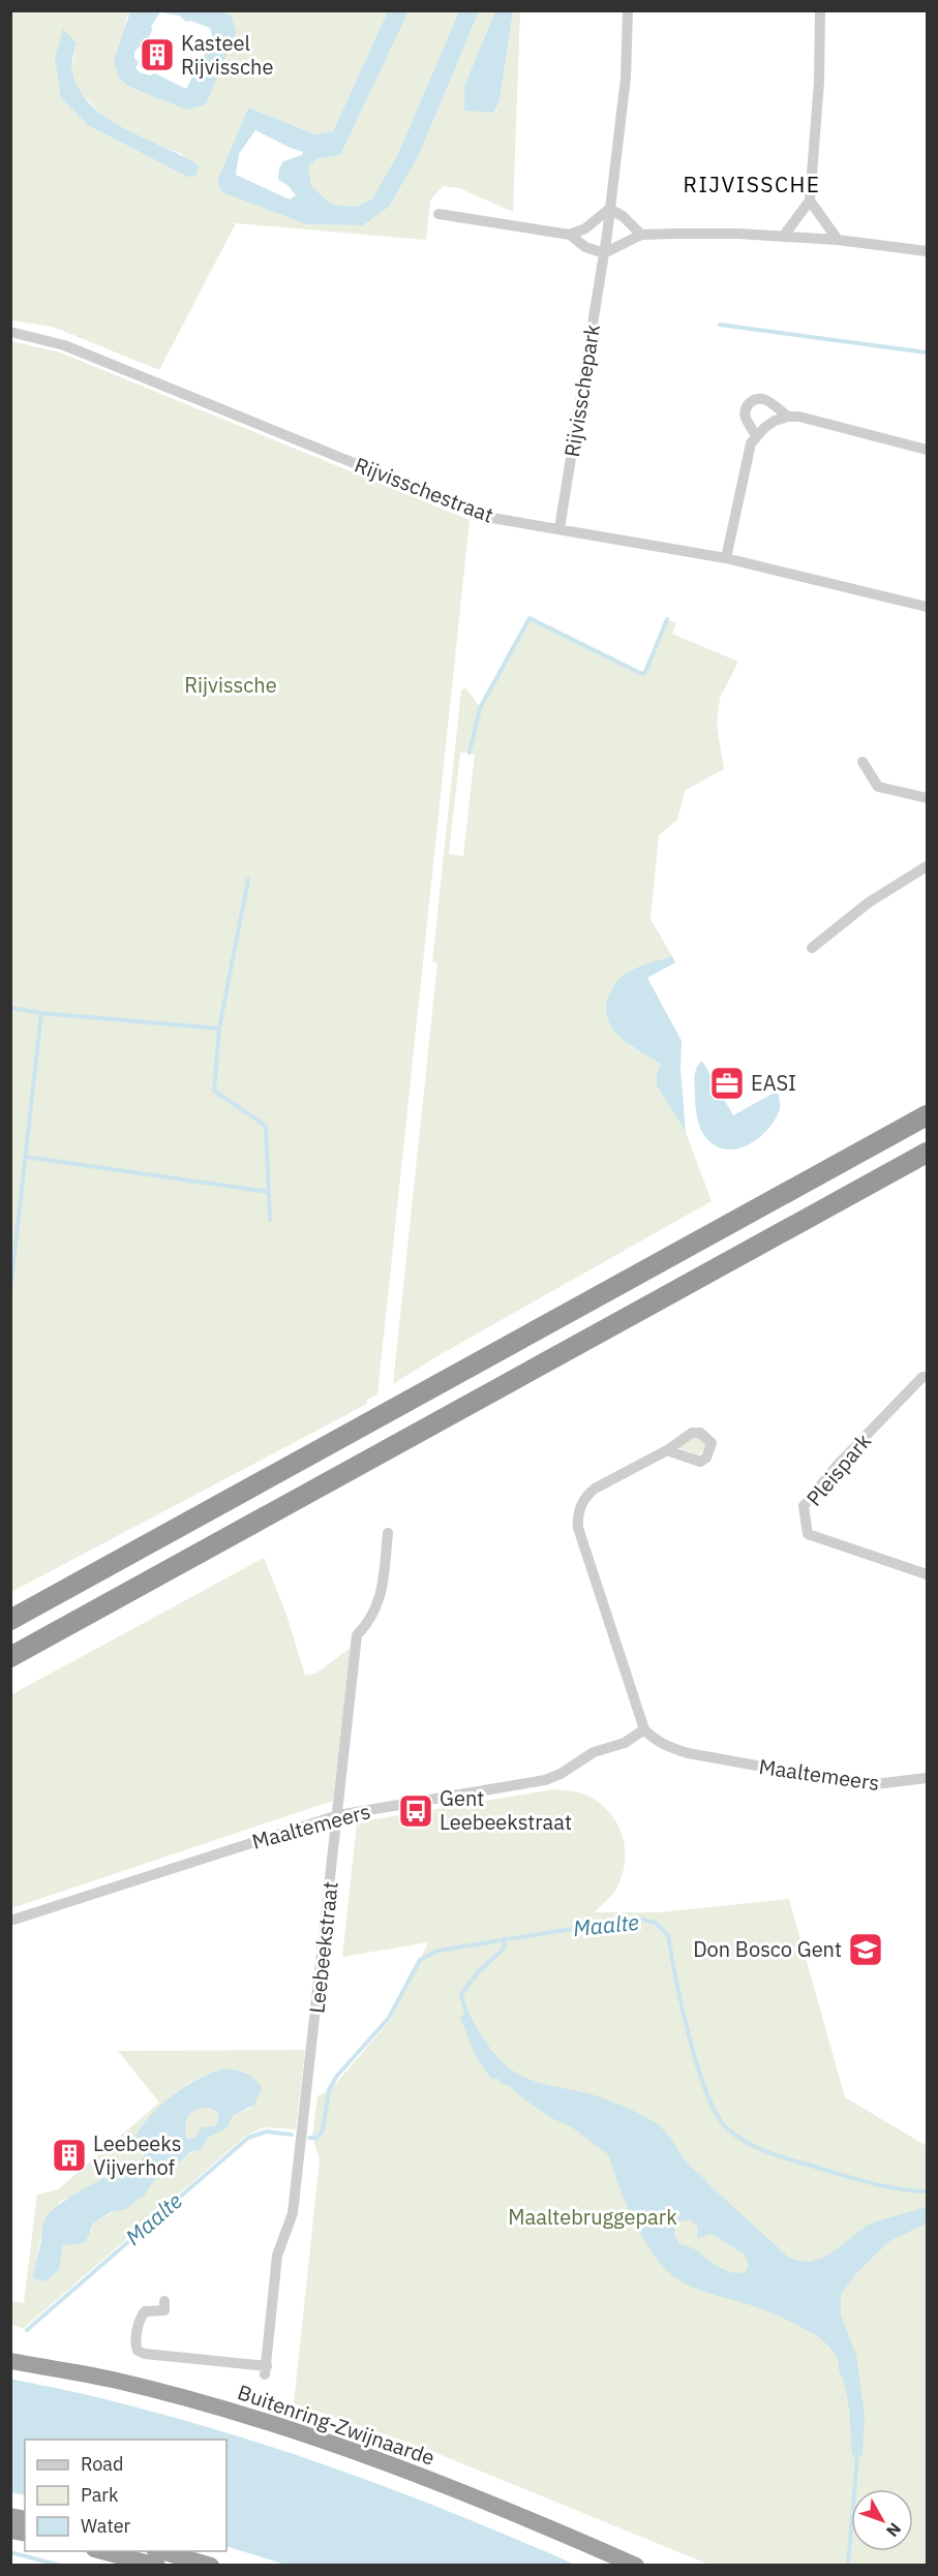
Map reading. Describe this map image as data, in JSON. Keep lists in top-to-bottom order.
{
  "streets": {
    "highway": ["Buitenring-Zwijnaarde"],
    "street": [
      "Rijvisschepark",
      "Rijvisschestraat",
      "Pleispark",
      "Maaltemeers",
      "Leebeekstraat"
    ]
  },
  "crossings": [
    ["Rijvisschepark", "Rijvisschestraat"],
    ["Maaltemeers", "Leebeekstraat"]
  ],
  "districts": ["RIJVISSCHE"],
  "water": ["Maalte"],
  "parks": ["Rijvissche", "Maaltebruggepark"],
  "places": {
    "building": ["Kasteel Rijvissche", "Leebeeks Vijverhof"],
    "office": ["EASI"],
    "bus stop": ["Gent Leebeekstraat"],
    "school or university": ["Don Bosco Gent"]
  },
  "legend": ["Road", "Park", "Water"],
  "north": "bottom right"
}
